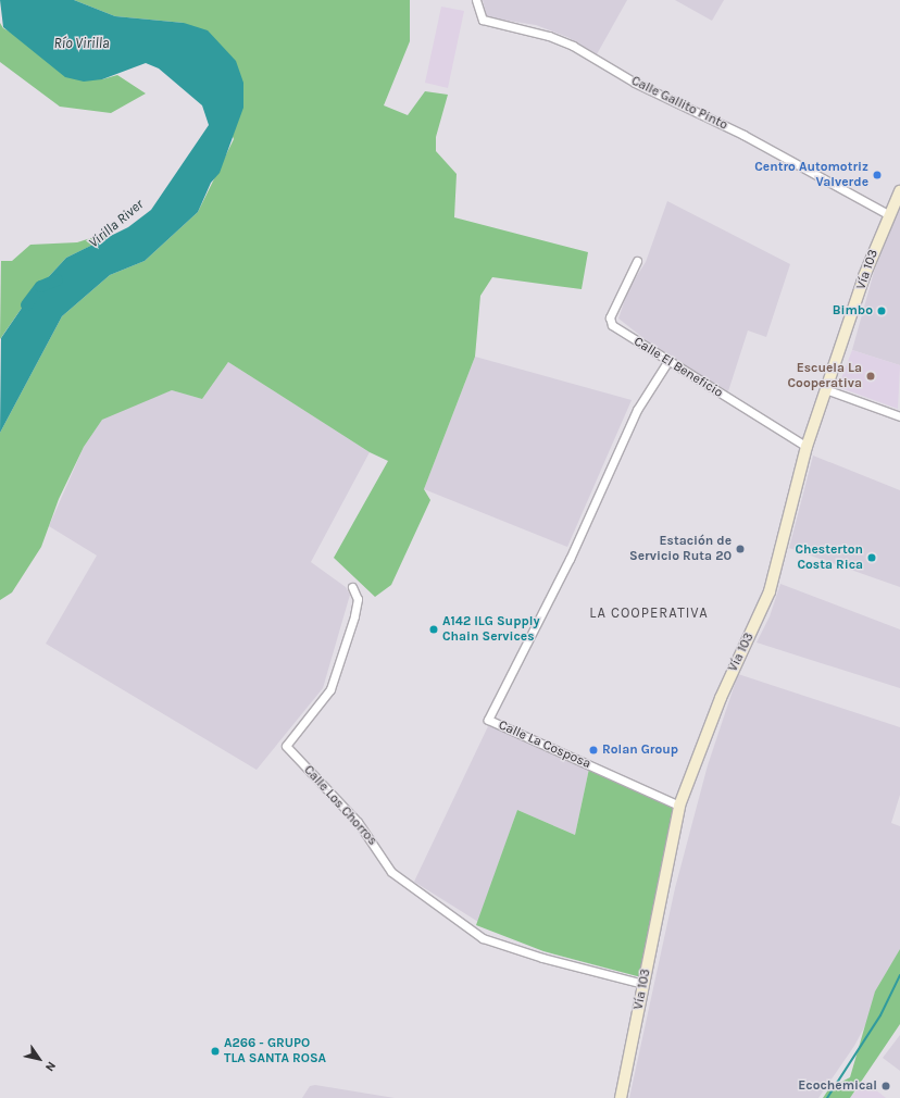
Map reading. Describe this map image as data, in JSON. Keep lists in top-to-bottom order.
{
  "streets": {
    "main road": ["Vía 103"],
    "street": [
      "Calle Gallito Pinto",
      "Calle El Beneficio",
      "Calle La Cosposa",
      "Calle Los Chorros"
    ]
  },
  "crossings": [
    ["Calle Gallito Pinto", "Vía 103"],
    ["Vía 103", "Calle El Beneficio"],
    ["Vía 103", "Calle La Cosposa"],
    ["Vía 103", "Calle Los Chorros"],
    ["Calle El Beneficio", "Calle La Cosposa"]
  ],
  "districts": ["LA COOPERATIVA"],
  "water": ["Río Virilla", "Virilla River"],
  "places": [
    "Centro Automotriz Valverde",
    "Bimbo",
    "Escuela La Cooperativa",
    "Estación de Servicio Ruta 20",
    "Chesterton Costa Rica",
    "A142 ILG Supply Chain Services",
    "Rolan Group",
    "A266 - GRUPO TLA SANTA ROSA",
    "Ecochemical"
  ],
  "north": "bottom right"
}
